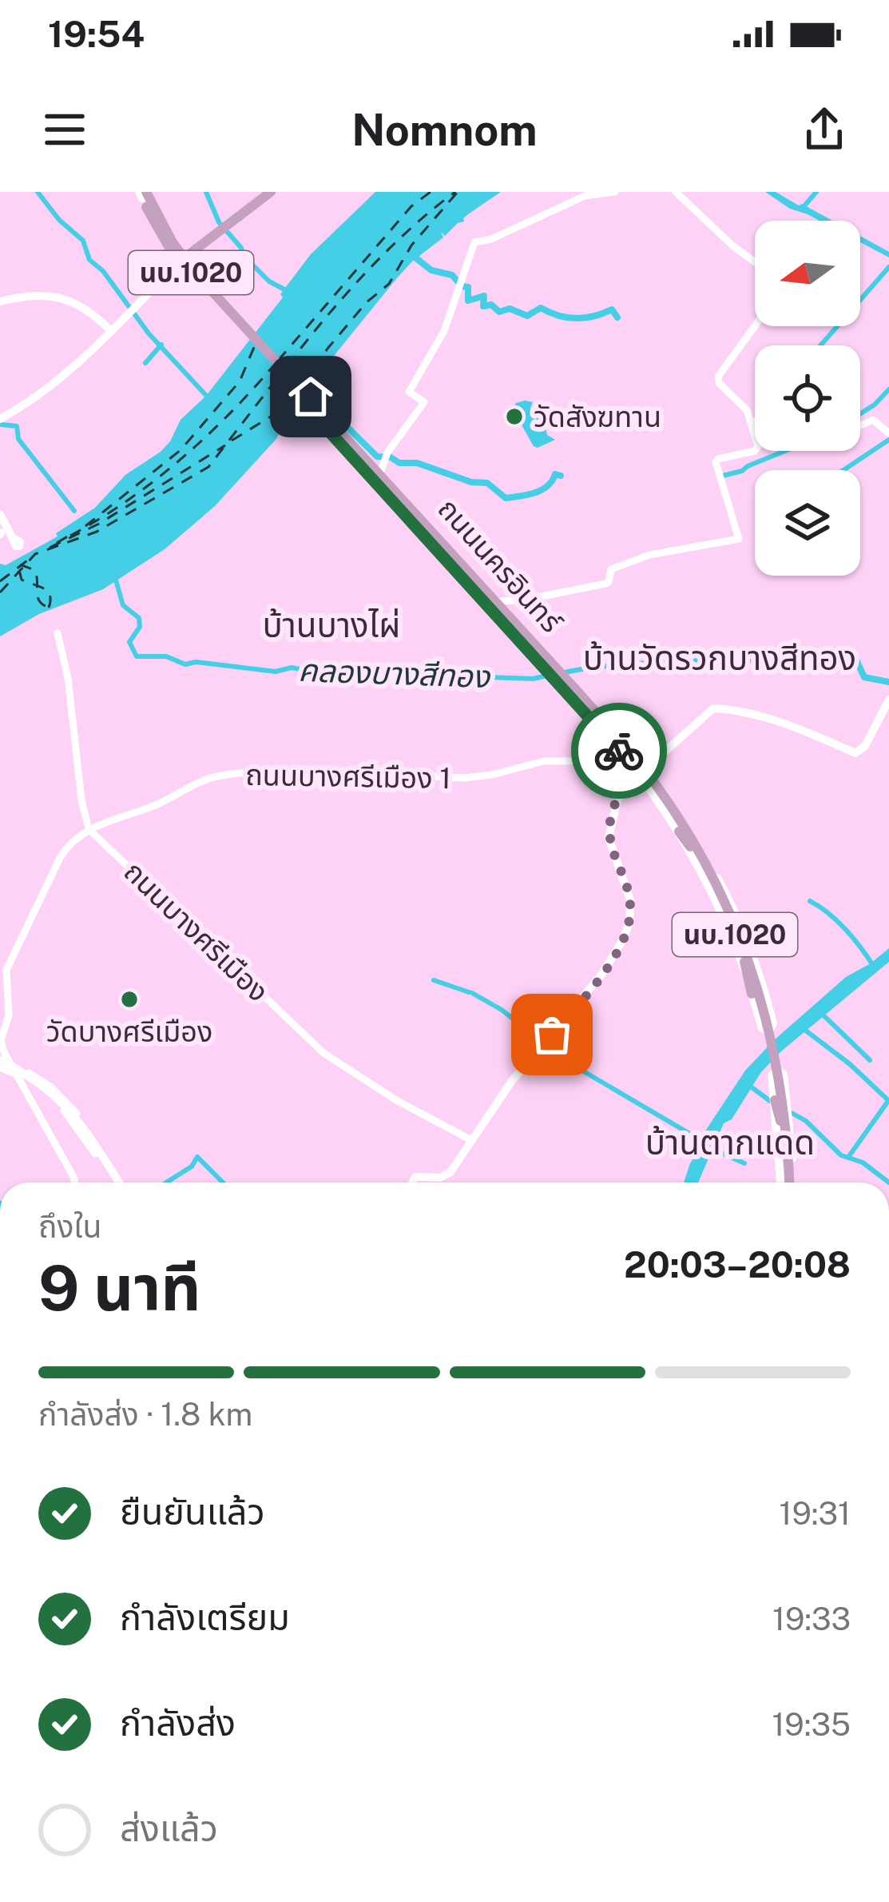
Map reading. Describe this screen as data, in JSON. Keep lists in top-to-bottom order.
{
  "streets": {
    "main road": ["นบ.1020", "ถนนนครอินทร์"],
    "street": ["ถนนบางศรีเมือง 1", "ถนนบางศรีเมือง"]
  },
  "crossings": [
    ["ถนนนครอินทร์", "ถนนบางศรีเมือง 1"],
    ["ถนนบางศรีเมือง 1", "ถนนบางศรีเมือง"]
  ],
  "districts": ["บ้านบางไผ่", "บ้านวัดรวกบางสีทอง", "บ้านตากแดด"],
  "water": ["คลองบางสีทอง"],
  "places": ["วัดสังฆทาน", "วัดบางศรีเมือง"],
  "north": "left",
  "page": {
    "status": "19:54",
    "header": "Nomnom",
    "heading": ["9 นาที", "ถึงใน", "20:03–20:08"],
    "bar": "กำลังส่ง · 1.8 km",
    "list": [
      ["ยืนยันแล้ว", "19:31"],
      ["กำลังเตรียม", "19:33"],
      ["กำลังส่ง", "19:35"],
      "ส่งแล้ว"
    ]
  }
}
